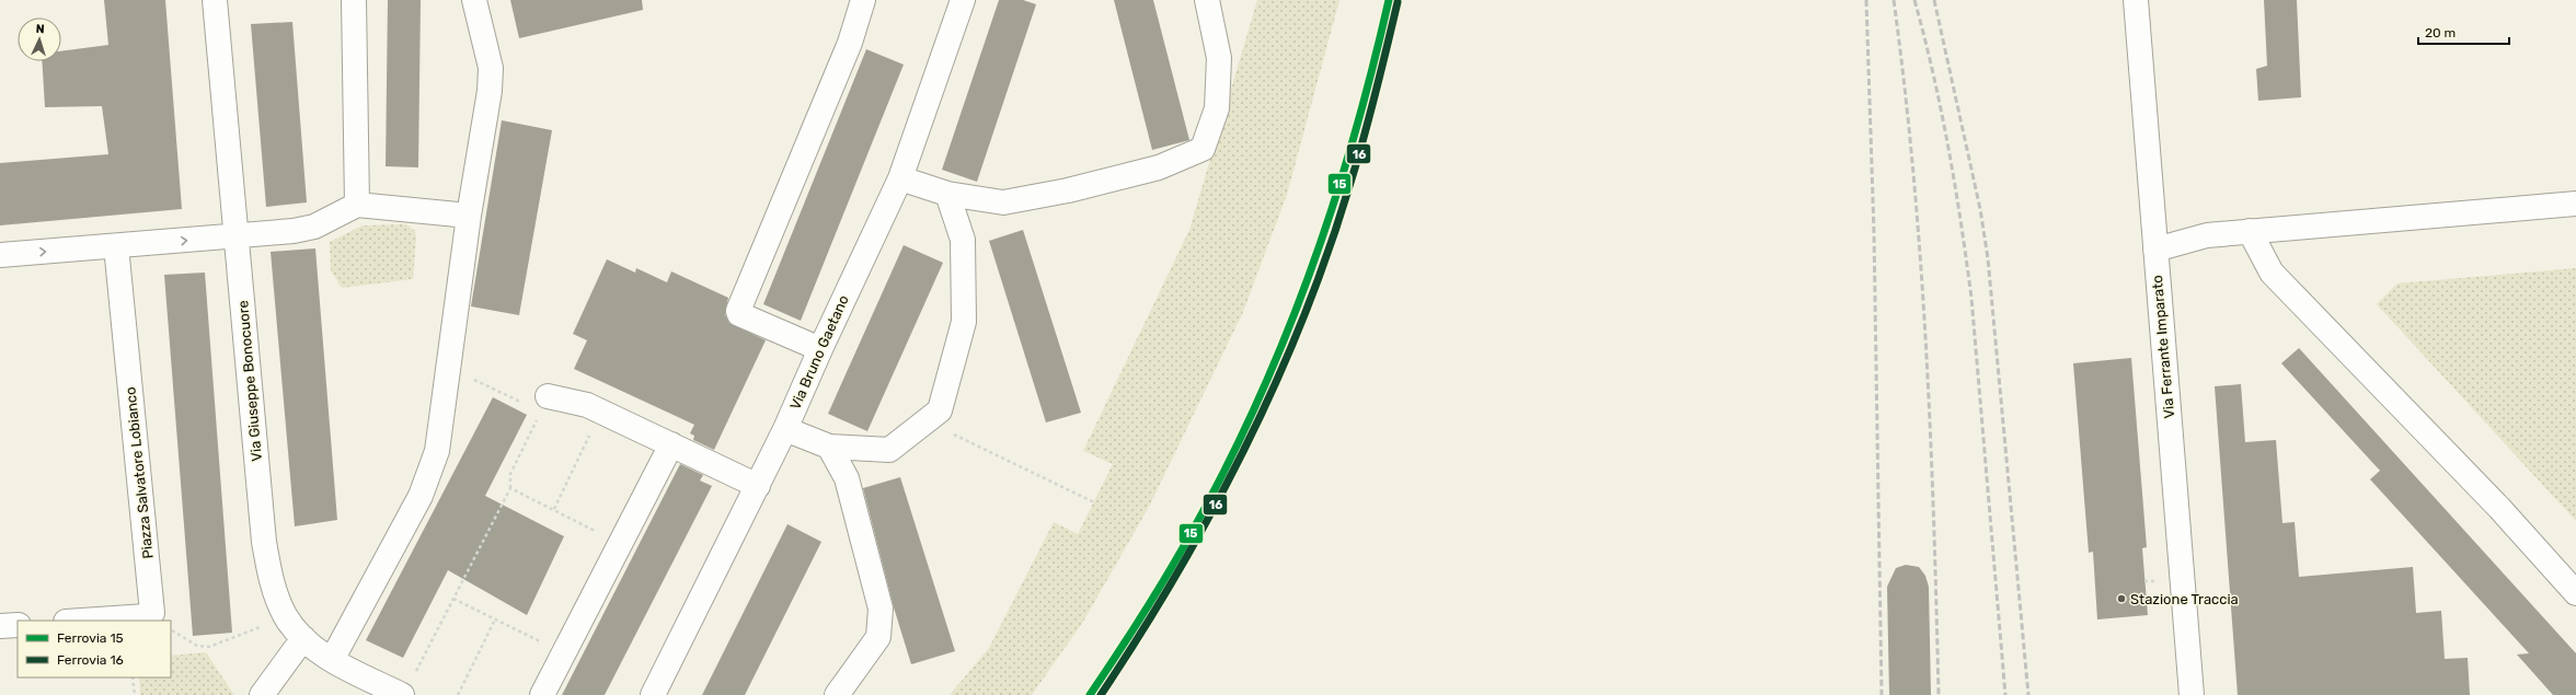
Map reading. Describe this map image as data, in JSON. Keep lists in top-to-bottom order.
{
  "streets": {
    "street": [
      "Via Ferrante Imparato",
      "Via Bruno Gaetano",
      "Via Giuseppe Bonocuore",
      "Piazza Salvatore Lobianco"
    ]
  },
  "places": ["Stazione Traccia"],
  "lines": ["rail line 15", "rail line 16"],
  "legend": ["Ferrovia 15", "Ferrovia 16"],
  "scale_bar": "20 m",
  "north": "top"
}
